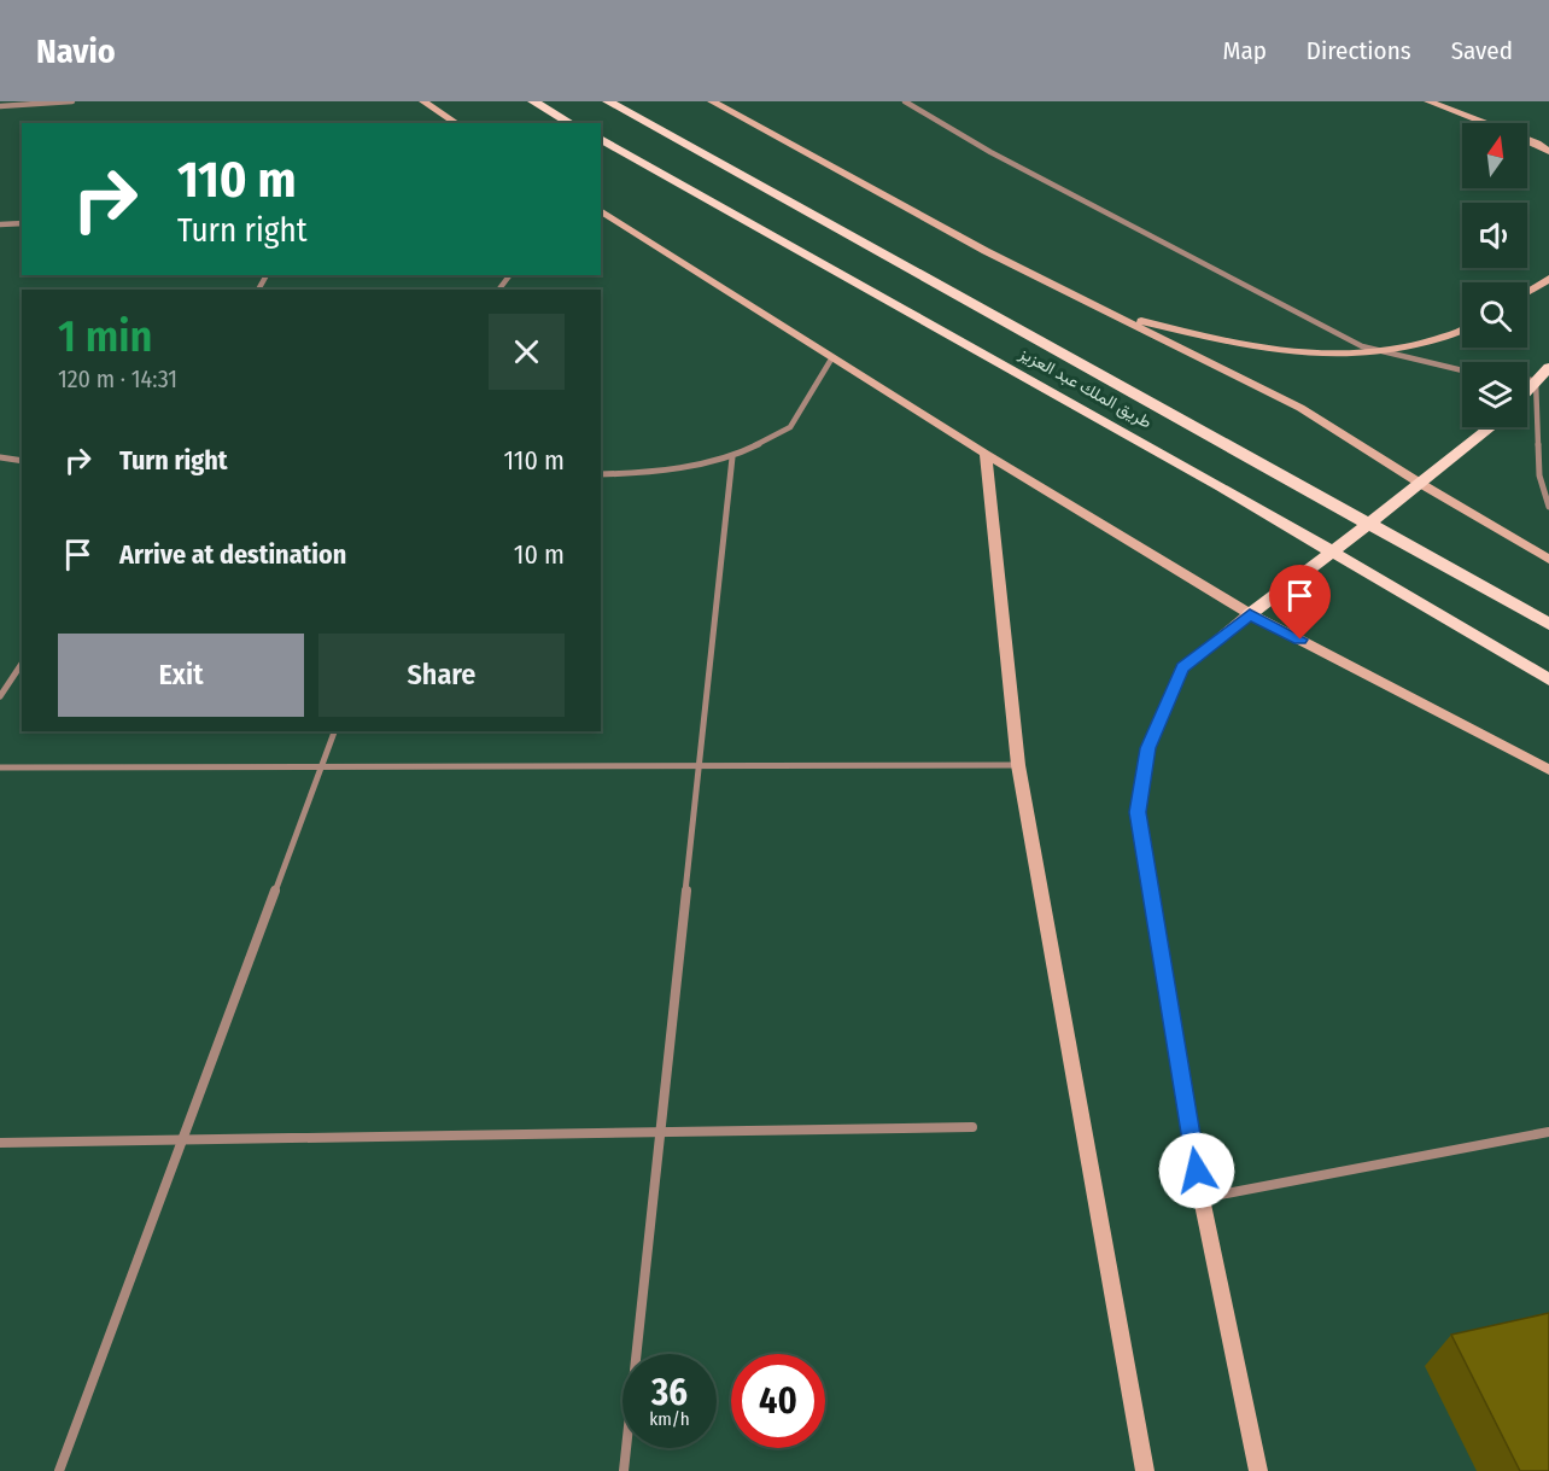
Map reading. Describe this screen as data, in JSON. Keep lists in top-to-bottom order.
{
  "streets": {
    "main road": ["طريق الملك عبد العزيز"]
  },
  "north": "top",
  "page": {
    "header": "Navio",
    "nav": ["Map", "Directions", "Saved"],
    "turn": ["110 m", "Turn right"],
    "heading": ["1 min", "120 m · 14:31"],
    "list": [
      {
        "name": "Turn right",
        "value": "110 m"
      },
      {
        "name": "Arrive at destination",
        "value": "10 m"
      }
    ],
    "buttons": ["Exit", "Share"],
    "speed": "36 km/h",
    "limit": "40"
  }
}
